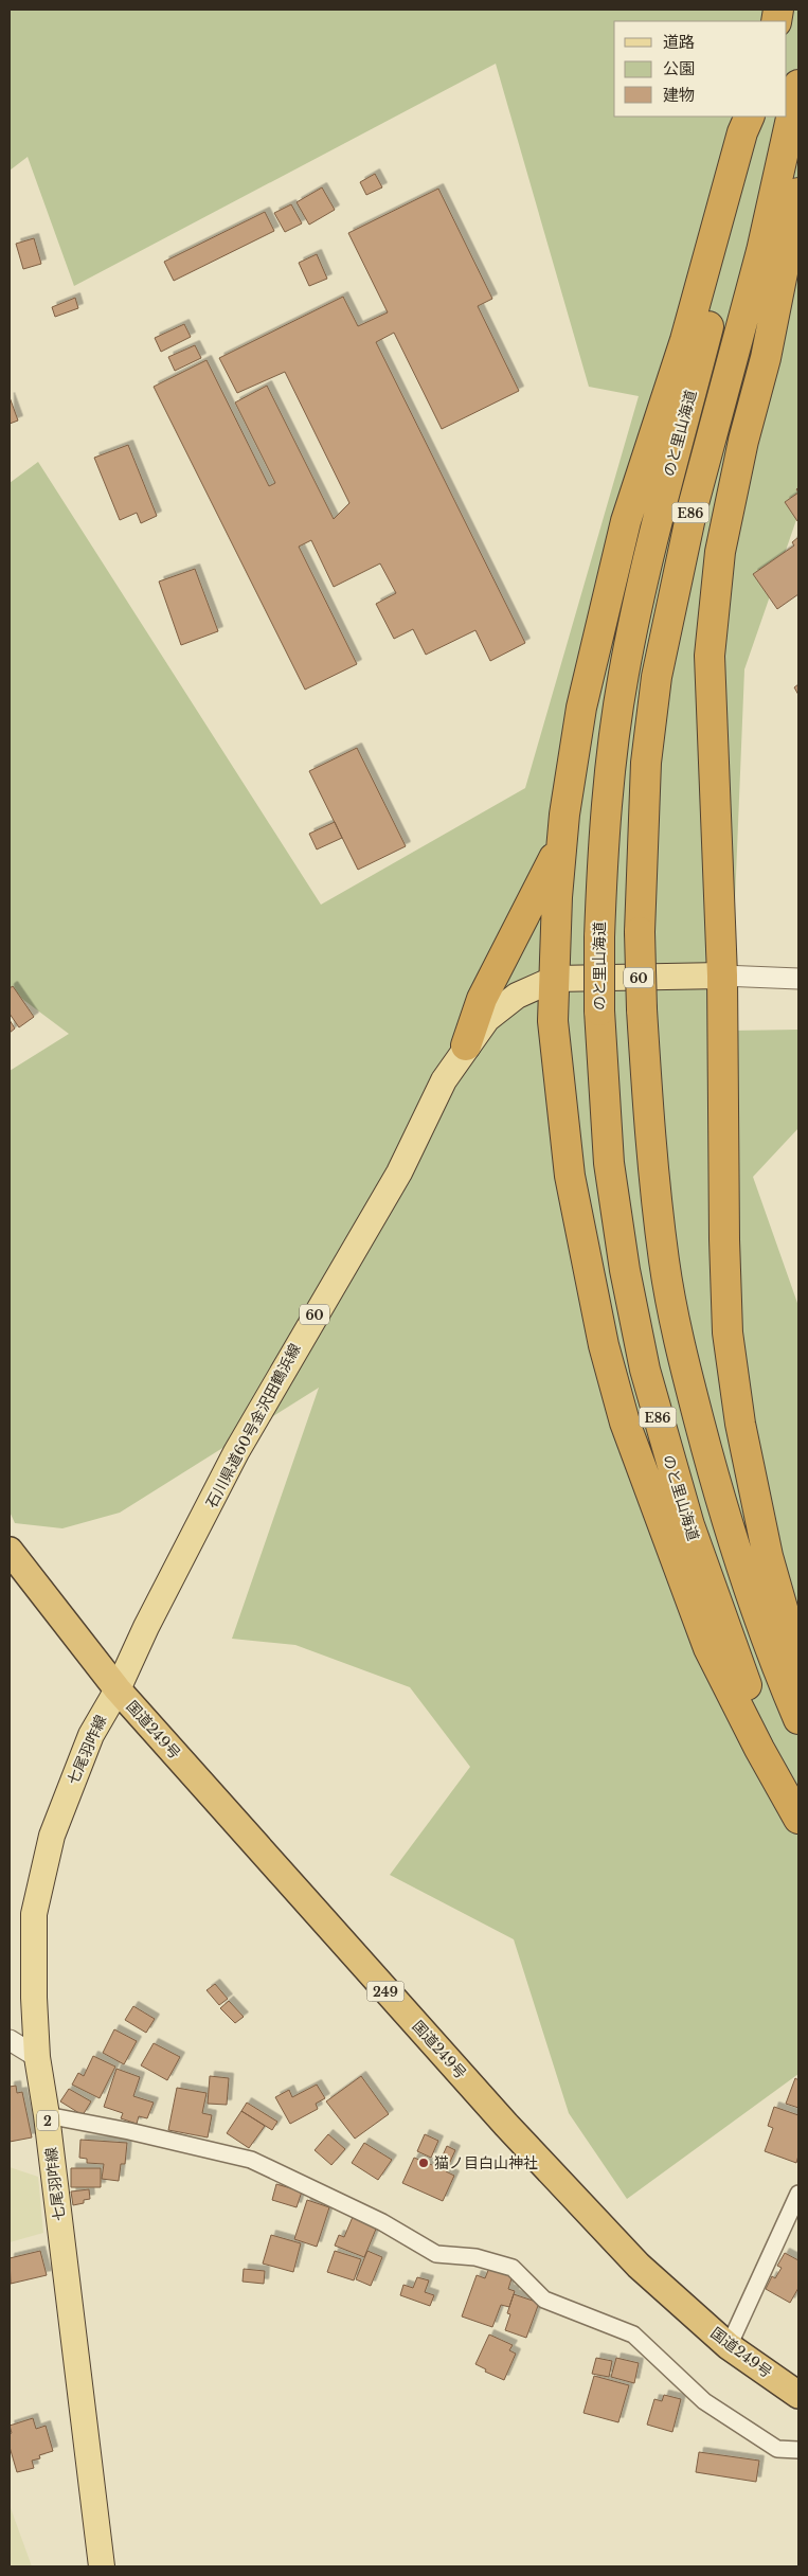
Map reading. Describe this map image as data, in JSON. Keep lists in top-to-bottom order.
{
  "streets": {
    "highway": [
      "のと里山海道",
      "E86",
      "国道249号",
      "249"
    ],
    "main road": [
      "60",
      "石川県道60号金沢田鶴浜線",
      "七尾羽咋線",
      "2"
    ]
  },
  "crossings": [
    ["60", "石川県道60号金沢田鶴浜線"],
    ["石川県道60号金沢田鶴浜線", "国道249号"],
    ["石川県道60号金沢田鶴浜線", "七尾羽咋線"],
    ["国道249号", "七尾羽咋線"]
  ],
  "places": ["猫ノ目白山神社"],
  "legend": ["道路", "公園", "建物"]
}
